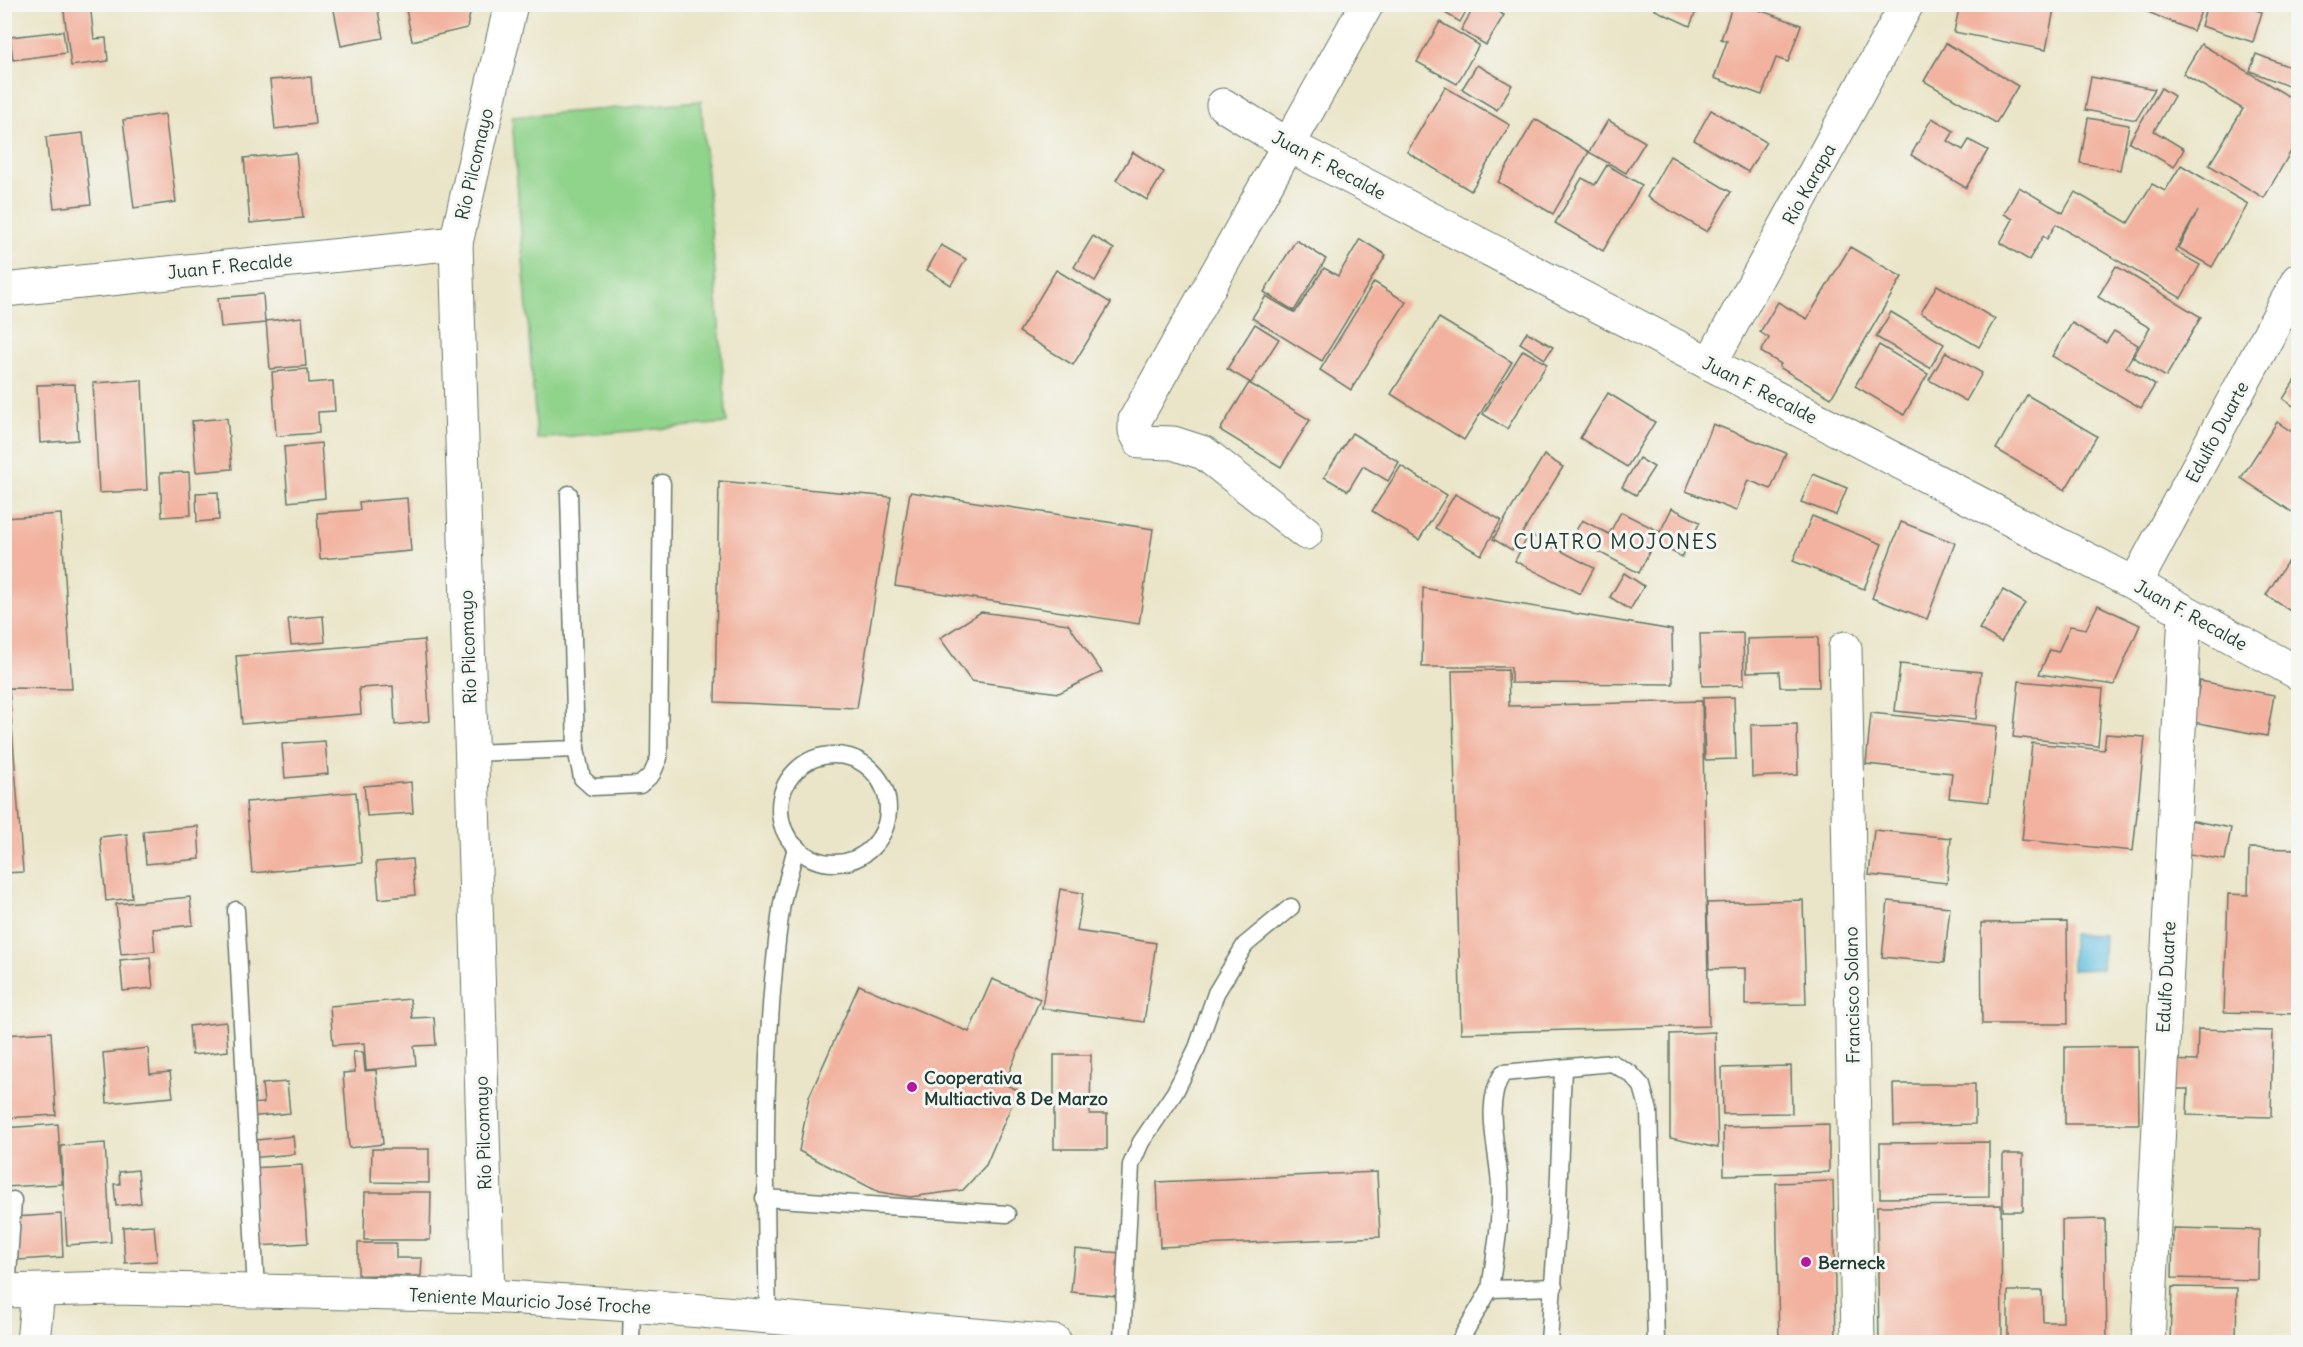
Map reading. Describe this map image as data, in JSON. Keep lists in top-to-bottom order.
{
  "streets": {
    "street": [
      "Río Pilcomayo",
      "Juan F. Recalde",
      "Río Karapa",
      "Edulfo Duarte",
      "Francisco Solano",
      "Teniente Mauricio José Troche"
    ]
  },
  "crossings": [
    ["Río Pilcomayo", "Juan F. Recalde"],
    ["Río Pilcomayo", "Teniente Mauricio José Troche"],
    ["Juan F. Recalde", "Río Karapa"],
    ["Juan F. Recalde", "Edulfo Duarte"]
  ],
  "districts": ["CUATRO MOJONES"],
  "places": ["Cooperativa Multiactiva 8 De Marzo", "Berneck"]
}
